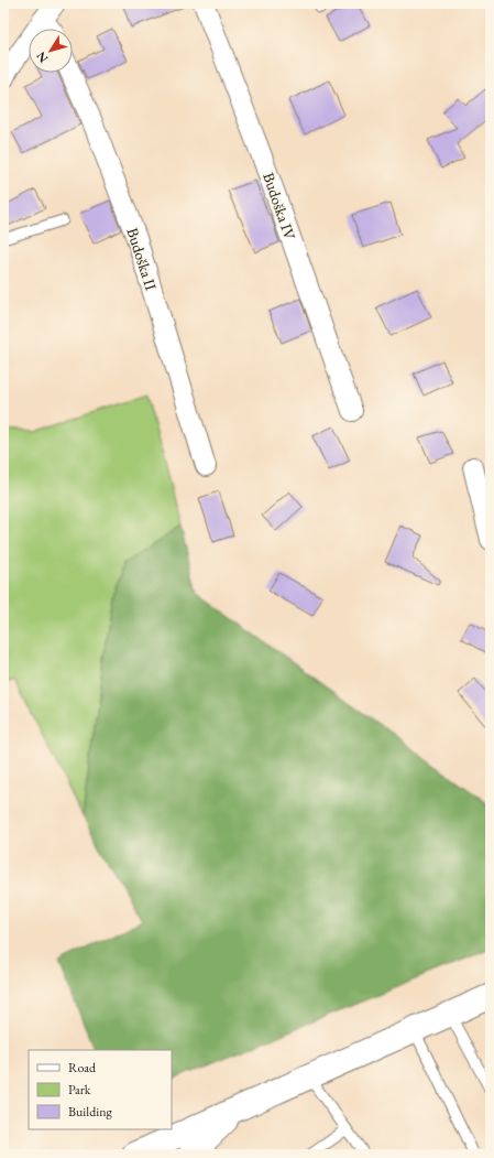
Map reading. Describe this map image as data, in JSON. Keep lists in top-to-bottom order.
{
  "streets": {
    "street": ["Budoška IV", "Budoška II"]
  },
  "legend": ["Road", "Park", "Building"],
  "north": "bottom left"
}
